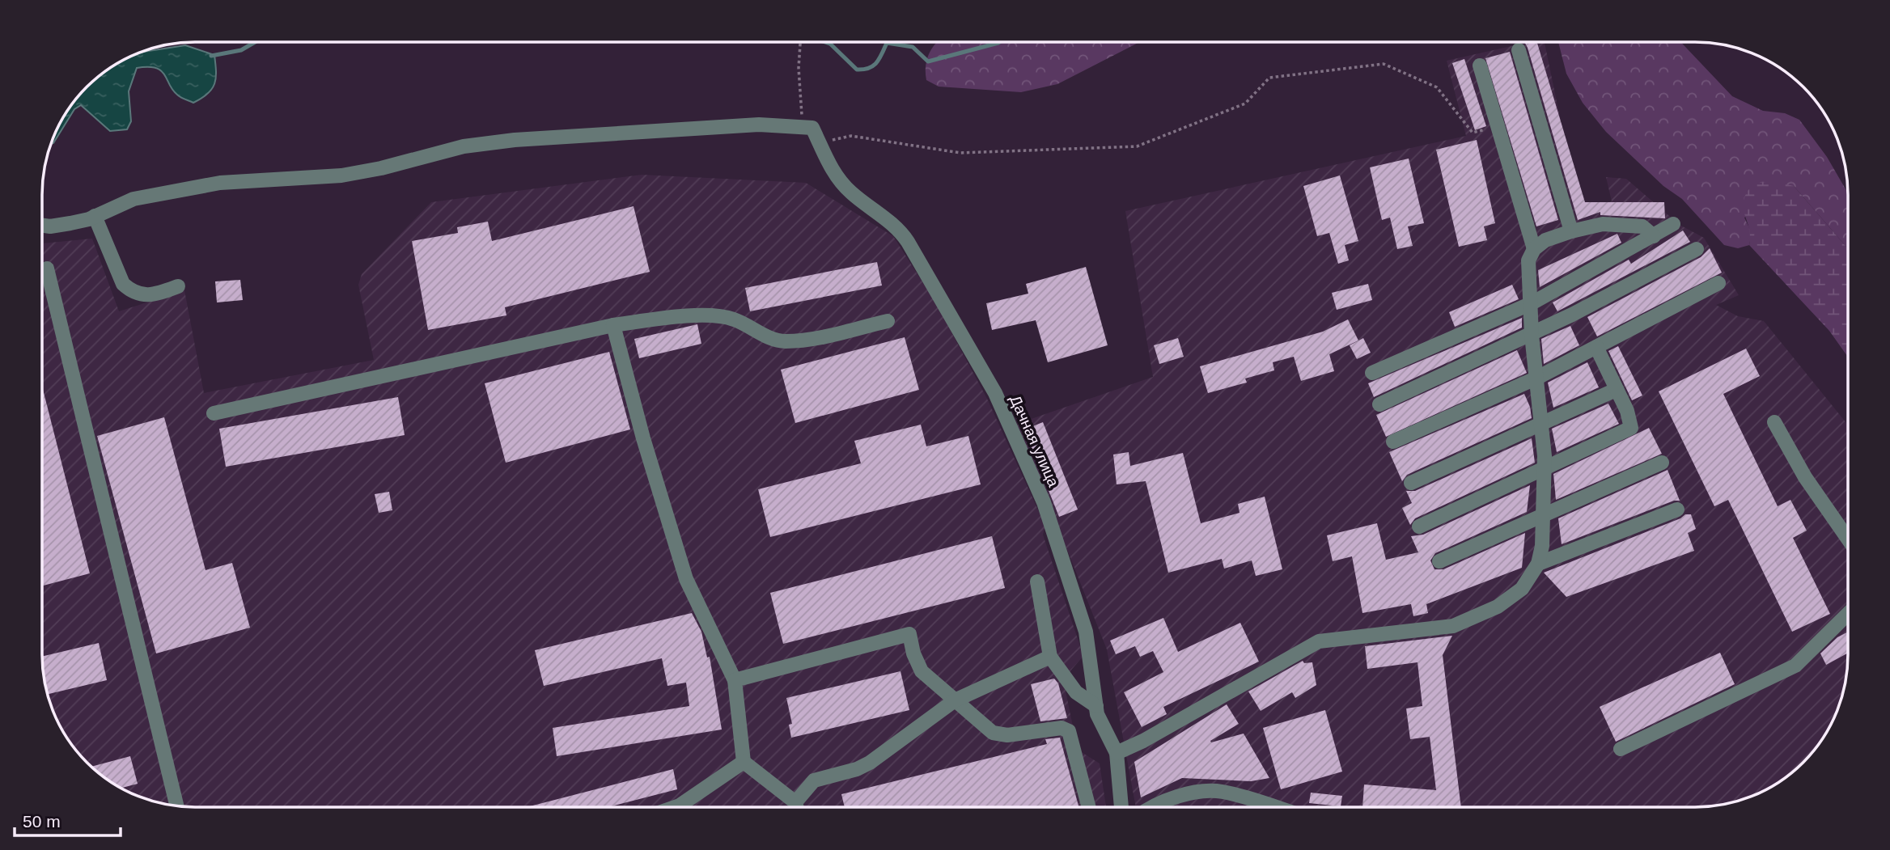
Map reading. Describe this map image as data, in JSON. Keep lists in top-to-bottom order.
{
  "streets": {
    "street": ["Дачная улица"]
  },
  "scale_bar": "50 m"
}
